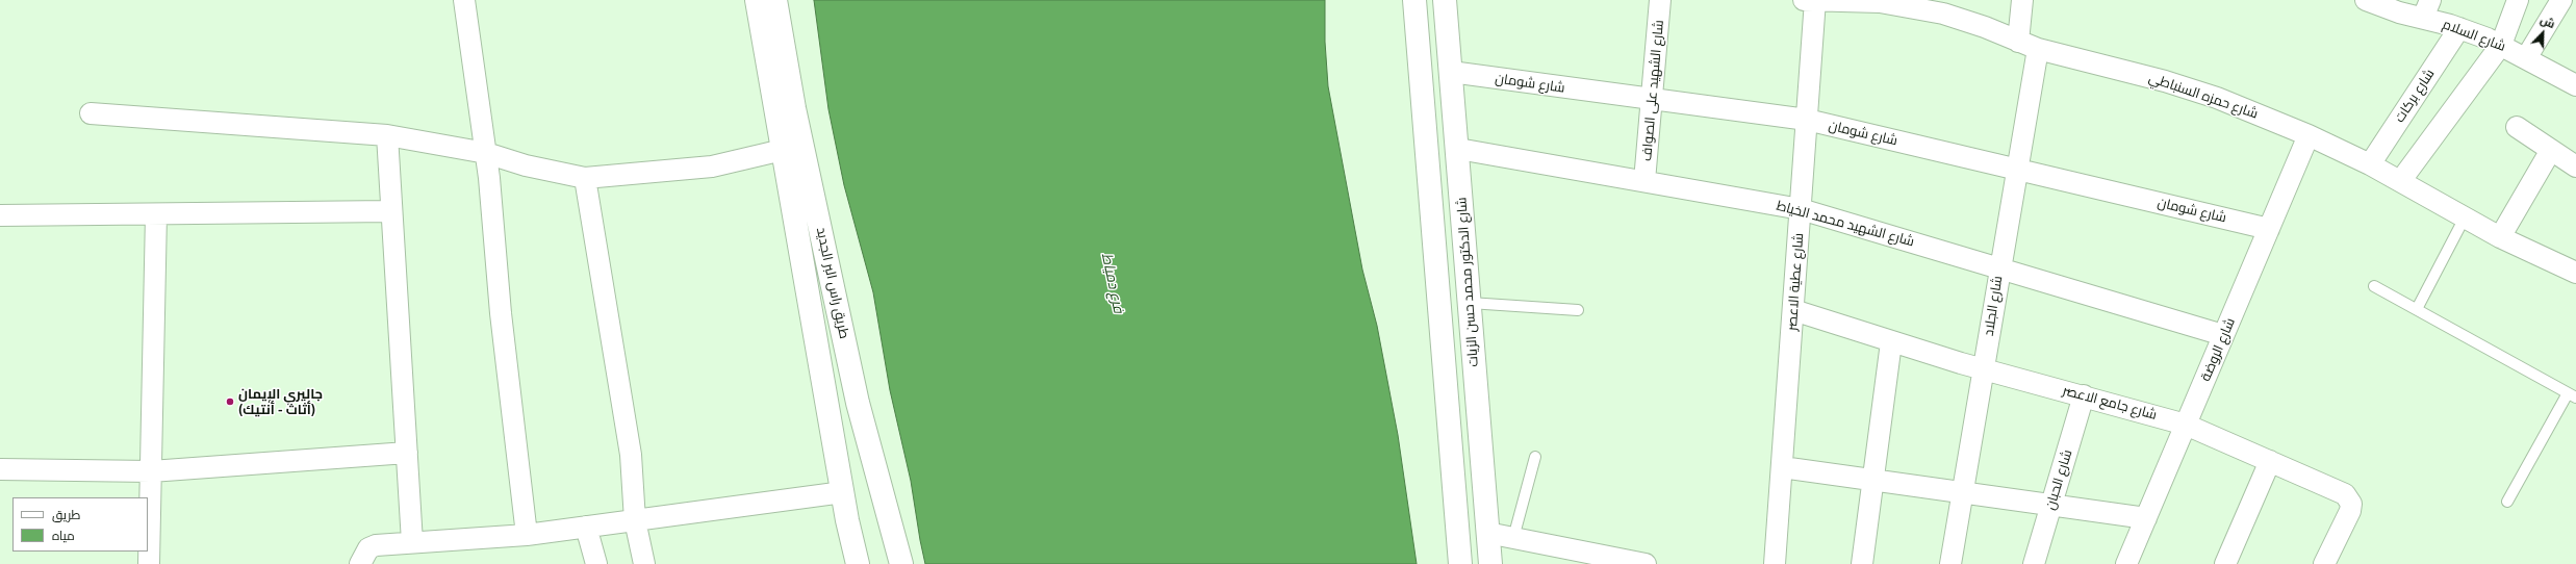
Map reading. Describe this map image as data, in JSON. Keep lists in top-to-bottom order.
{
  "streets": {
    "main road": ["شارع الدكتور محمد حسن الزيات", "طريق راس البر الجديد"],
    "street": [
      "شارع السلام",
      "شارع شومان",
      "شارع الشهيد على الصواف",
      "شارع حمزه السنباطي",
      "شارع بركات",
      "شارع الشهيد محمد الخياط",
      "شارع عطية الاعصر",
      "شارع الجلاد",
      "شارع الروضة",
      "شارع جامع الاعصر",
      "شارع الحبان"
    ]
  },
  "crossings": [
    ["شارع السلام", "شارع بركات"],
    ["شارع شومان", "شارع الشهيد على الصواف"],
    ["شارع شومان", "شارع الدكتور محمد حسن الزيات"],
    ["شارع شومان", "شارع عطية الاعصر"],
    ["شارع شومان", "شارع الجلاد"],
    ["شارع شومان", "شارع الروضة"],
    ["شارع الشهيد على الصواف", "شارع الشهيد محمد الخياط"],
    ["شارع حمزه السنباطي", "شارع بركات"],
    ["شارع حمزه السنباطي", "شارع عطية الاعصر"],
    ["شارع حمزه السنباطي", "شارع الجلاد"],
    ["شارع حمزه السنباطي", "شارع الروضة"],
    ["شارع الشهيد محمد الخياط", "شارع الدكتور محمد حسن الزيات"],
    ["شارع الشهيد محمد الخياط", "شارع عطية الاعصر"],
    ["شارع الشهيد محمد الخياط", "شارع الجلاد"],
    ["شارع الشهيد محمد الخياط", "شارع الروضة"],
    ["شارع عطية الاعصر", "شارع جامع الاعصر"],
    ["شارع الجلاد", "شارع جامع الاعصر"],
    ["شارع الروضة", "شارع جامع الاعصر"],
    ["شارع جامع الاعصر", "شارع الحبان"]
  ],
  "water": ["فرع دمياط"],
  "places": ["جاليري الإيمان (أثاث - أنتيك)"],
  "legend": ["طريق", "مياه"],
  "north": "top right"
}
